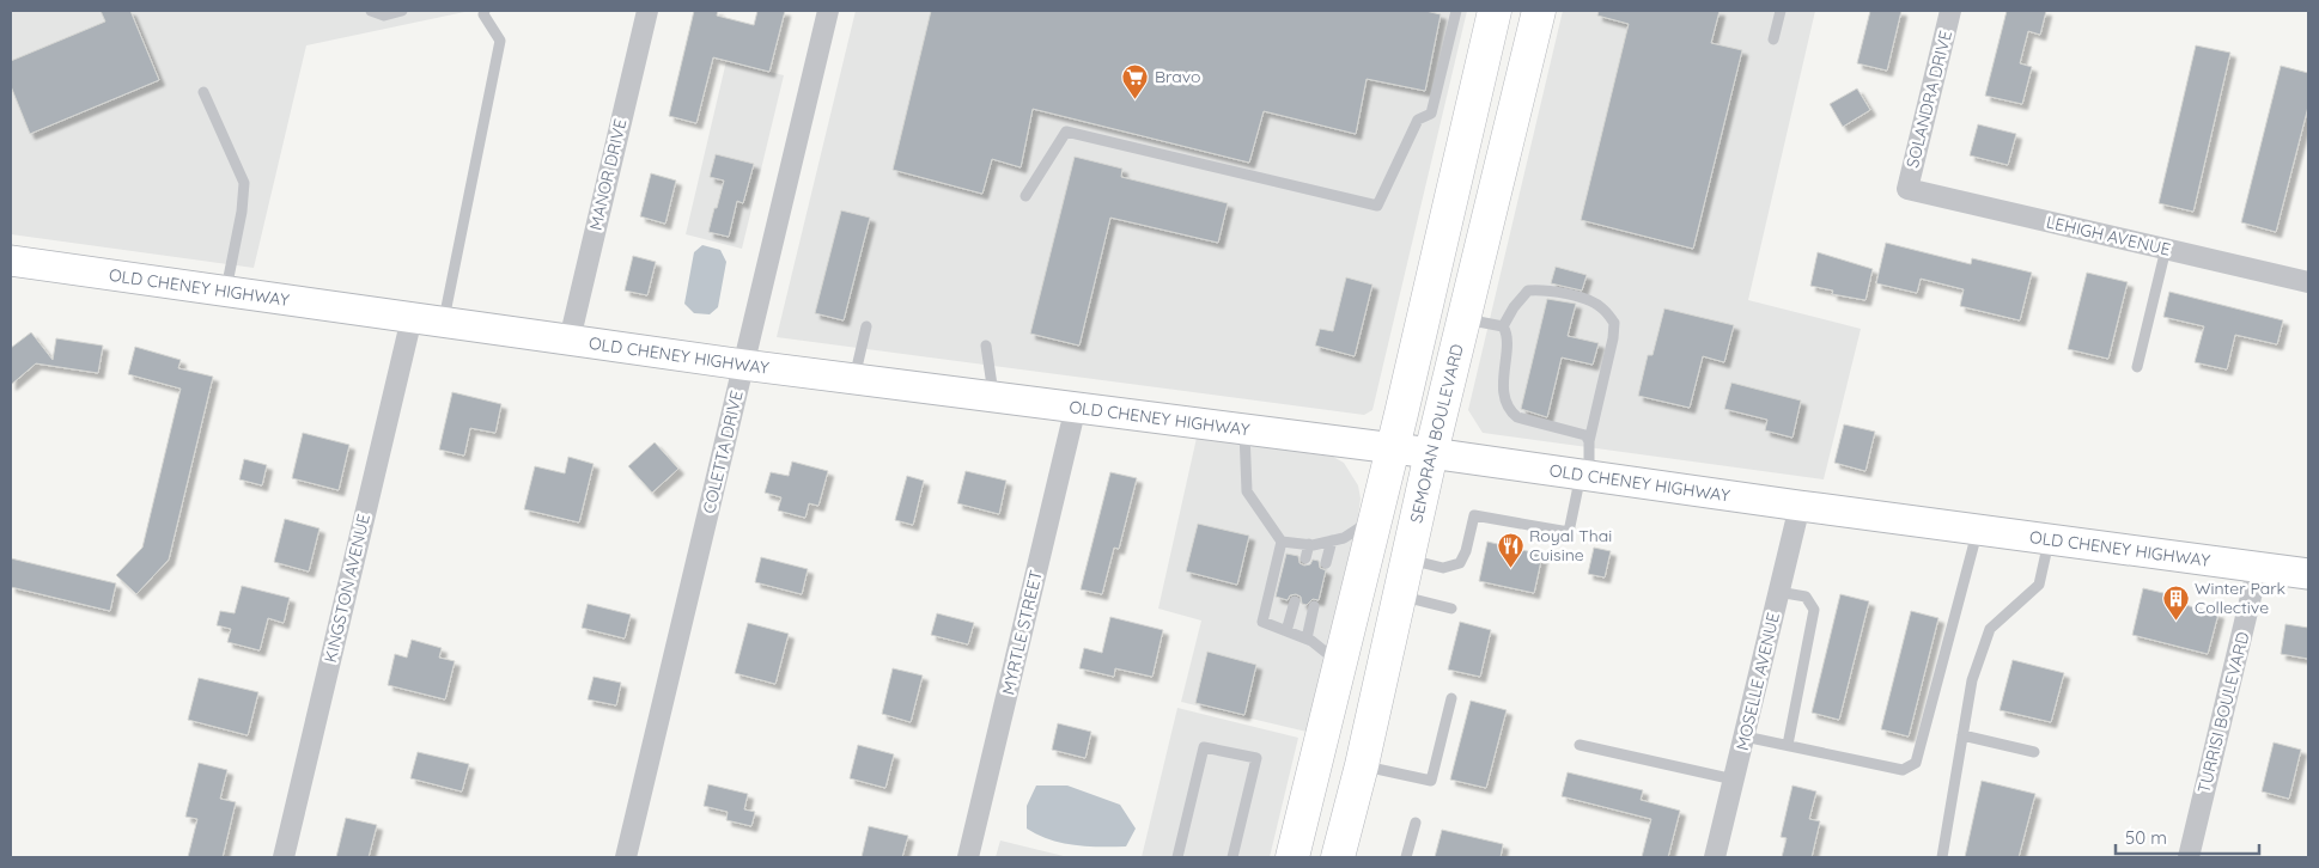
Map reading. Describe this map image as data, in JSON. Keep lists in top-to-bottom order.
{
  "streets": {
    "main road": ["SEMORAN BOULEVARD"],
    "street": [
      "SOLANDRA DRIVE",
      "MANOR DRIVE",
      "LEHIGH AVENUE",
      "OLD CHENEY HIGHWAY",
      "COLETTA DRIVE",
      "KINGSTON AVENUE",
      "MYRTLE STREET",
      "MOSELLE AVENUE",
      "TURRISI BOULEVARD"
    ]
  },
  "crossings": [
    ["SOLANDRA DRIVE", "LEHIGH AVENUE"],
    ["MANOR DRIVE", "OLD CHENEY HIGHWAY"],
    ["OLD CHENEY HIGHWAY", "SEMORAN BOULEVARD"],
    ["OLD CHENEY HIGHWAY", "COLETTA DRIVE"],
    ["OLD CHENEY HIGHWAY", "KINGSTON AVENUE"],
    ["OLD CHENEY HIGHWAY", "MYRTLE STREET"],
    ["OLD CHENEY HIGHWAY", "MOSELLE AVENUE"],
    ["OLD CHENEY HIGHWAY", "TURRISI BOULEVARD"]
  ],
  "places": {
    "supermarket": ["Bravo"],
    "restaurant": ["Royal Thai Cuisine"],
    "building": ["Winter Park Collective"]
  },
  "scale_bar": "50 m"
}
